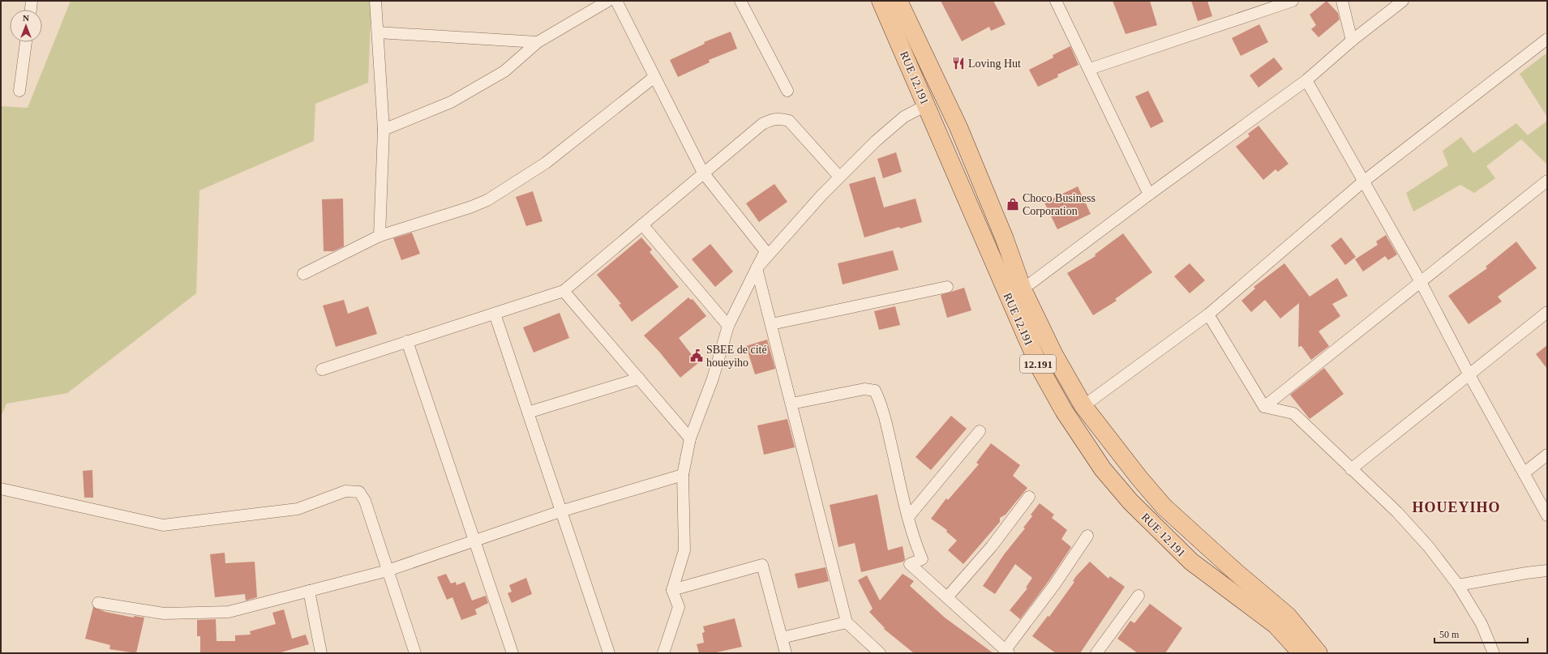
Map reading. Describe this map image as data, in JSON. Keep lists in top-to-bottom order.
{
  "streets": {
    "main road": ["RUE 12.191", "12.191"]
  },
  "districts": ["HOUEYIHO"],
  "places": {
    "restaurant": ["Loving Hut"],
    "shop": ["Choco Business Corporation"],
    "public building": ["SBEE de cité houeyiho"]
  },
  "scale_bar": "50 m",
  "north": "top"
}
